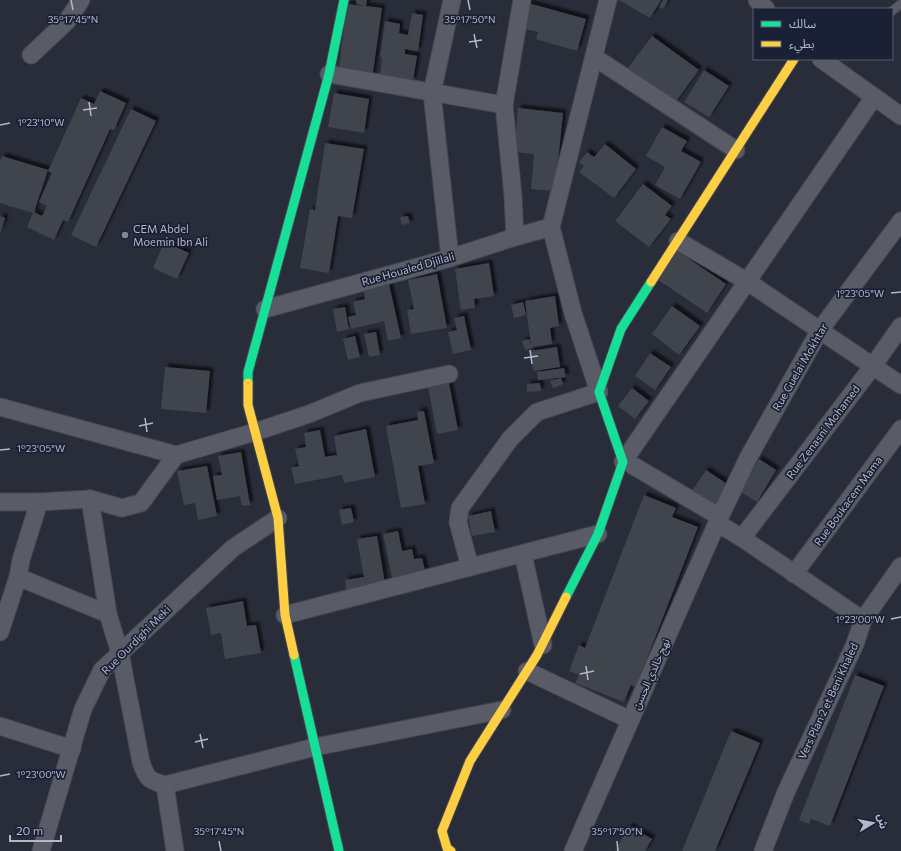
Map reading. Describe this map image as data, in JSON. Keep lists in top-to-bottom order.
{
  "streets": {
    "street": [
      "Rue Houaled Djillali",
      "Rue Guelai Mokhtar",
      "Rue Zenasni Mohamed",
      "Rue Boukacem Mama",
      "Rue Ourdighi Meki",
      "نهج خالدي الحسن",
      "Vers Plan 2 et Beni Khaled"
    ]
  },
  "crossings": [
    ["Rue Guelai Mokhtar", "نهج خالدي الحسن"]
  ],
  "places": ["CEM Abdel Moemin Ibn Ali"],
  "legend": ["سالك", "بطيء"],
  "scale_bar": "20 m",
  "north": "right",
  "coordinates": [
    "35°17'45\"N",
    "35°17'50\"N",
    "1°23'10\"W",
    "1°23'05\"W",
    "1°23'00\"W"
  ]
}
